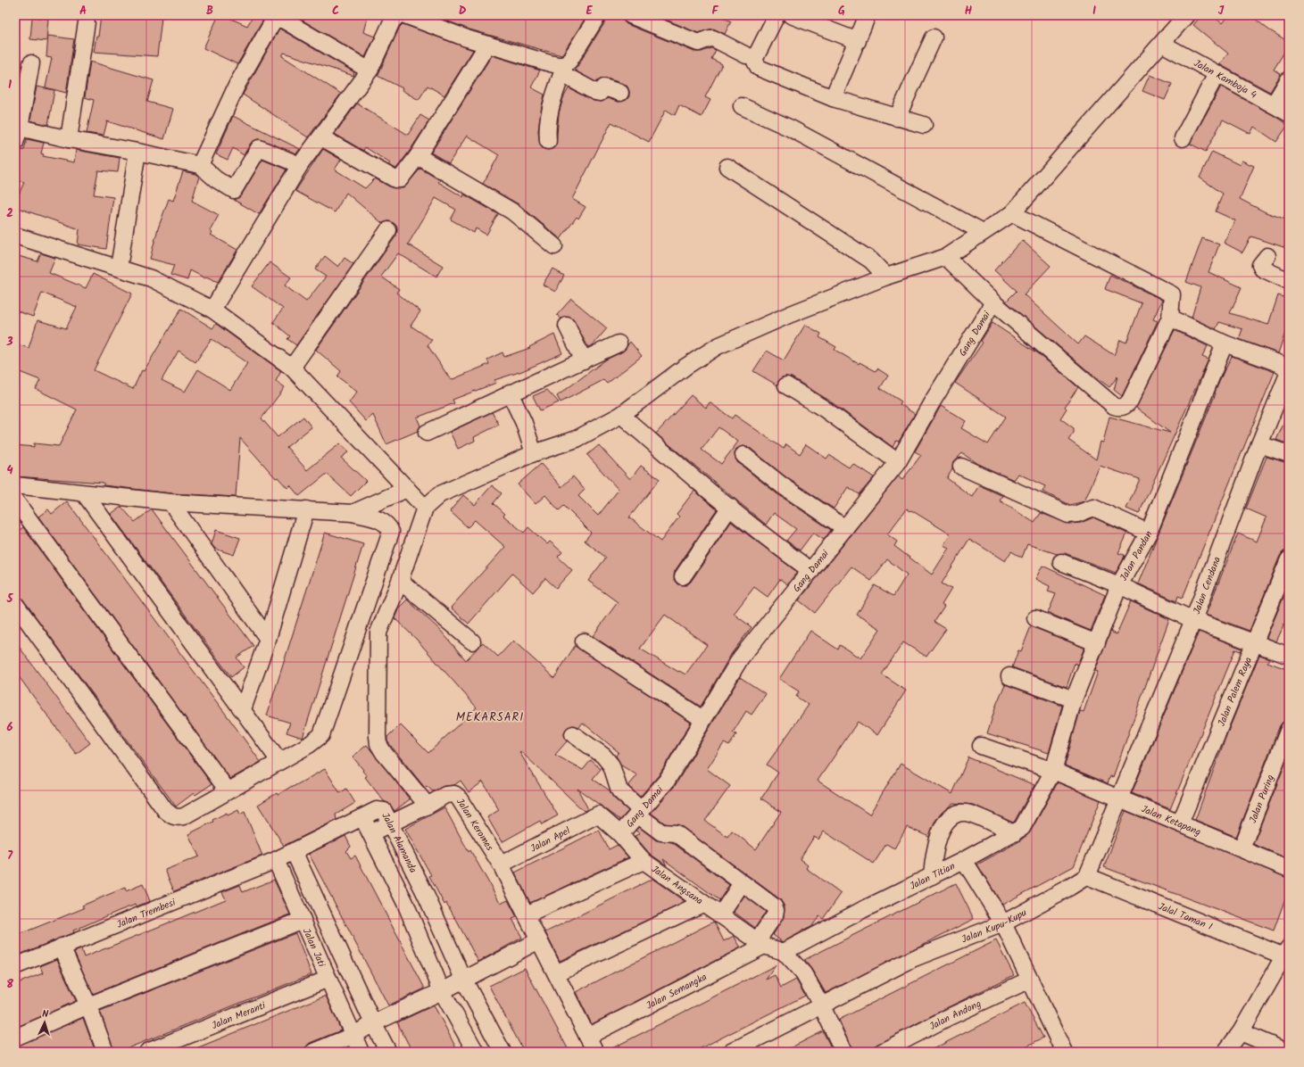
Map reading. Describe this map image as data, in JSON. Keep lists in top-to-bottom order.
{
  "streets": {
    "street": [
      "Jalan Kamboja 4",
      "Gang Damai",
      "Jalan Pandan",
      "Jalan Cendana",
      "Jalan Palem Raya",
      "Jalan Puring",
      "Jalan Ketapang",
      "Jalan Keromes",
      "Jalan Apel",
      "Jalan Alamanda",
      "Jalan Titian",
      "Jalan Angsana",
      "Jalan Trembesi",
      "Jalal Taman I",
      "Jalan Kupu-Kupu",
      "Jalan Jati",
      "Jalan Semangka",
      "Jalan Meranti",
      "Jalan Andong"
    ]
  },
  "crossings": [
    ["Gang Damai", "Jalan Angsana"],
    ["Jalan Pandan", "Jalan Ketapang"],
    ["Jalan Pandan", "Jalan Titian"],
    ["Jalan Cendana", "Jalan Ketapang"],
    ["Jalan Palem Raya", "Jalan Ketapang"],
    ["Jalan Puring", "Jalan Ketapang"],
    ["Jalan Ketapang", "Jalan Titian"],
    ["Jalan Keromes", "Jalan Apel"],
    ["Jalan Keromes", "Jalan Semangka"],
    ["Jalan Apel", "Jalan Angsana"],
    ["Jalan Alamanda", "Jalan Trembesi"],
    ["Jalan Angsana", "Jalan Semangka"],
    ["Jalan Trembesi", "Jalan Jati"],
    ["Jalal Taman I", "Jalan Kupu-Kupu"],
    ["Jalan Jati", "Jalan Meranti"]
  ],
  "districts": ["MEKARSARI"],
  "north": "top",
  "grid": {
    "columns": [
      "A",
      "B",
      "C",
      "D",
      "E",
      "F",
      "G",
      "H",
      "I",
      "J"
    ],
    "rows": [
      "1",
      "2",
      "3",
      "4",
      "5",
      "6",
      "7",
      "8"
    ]
  }
}
